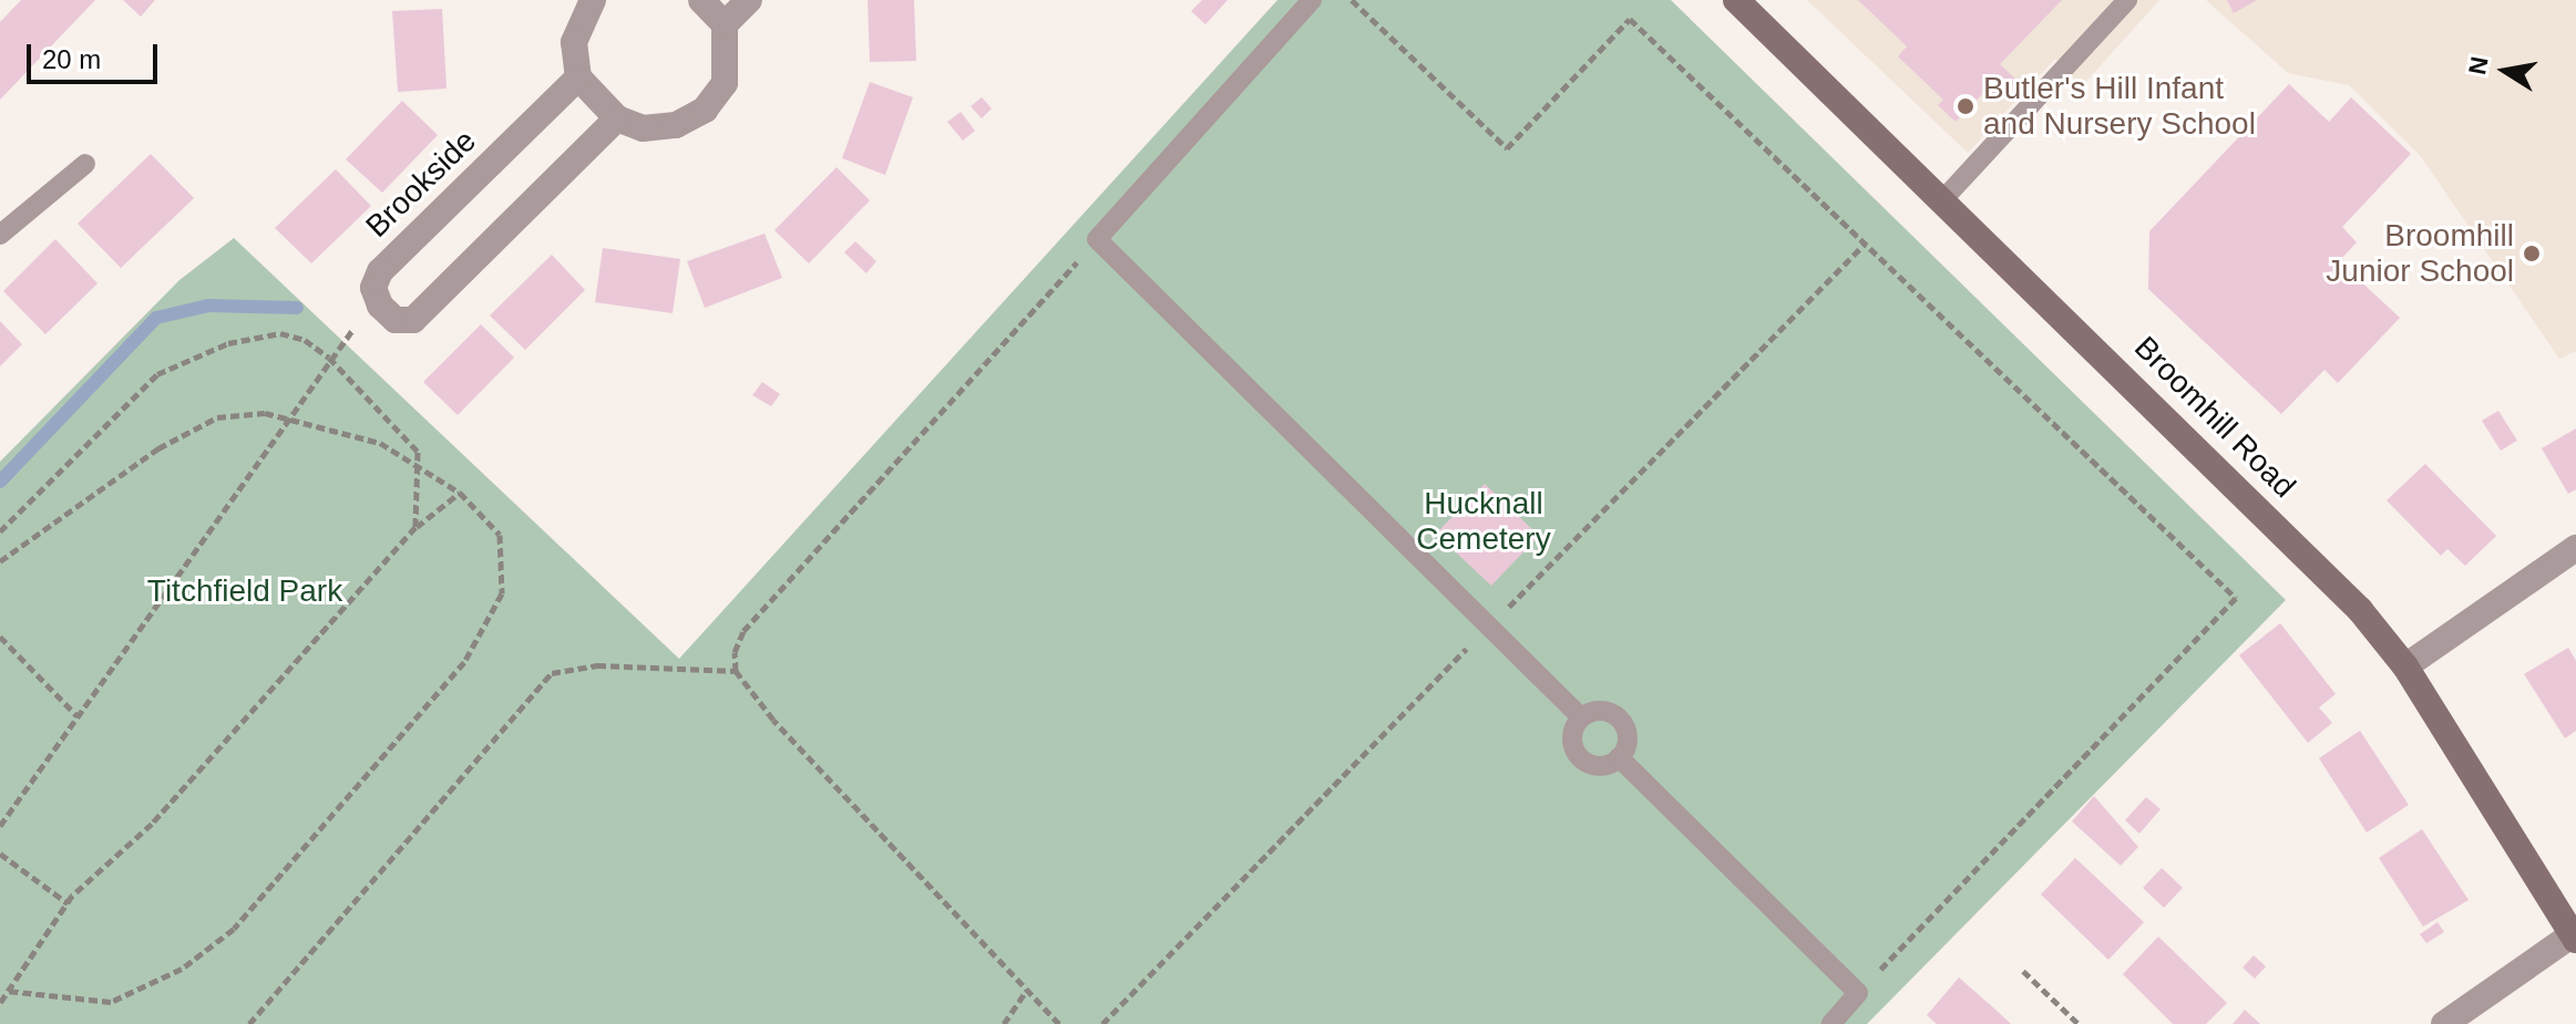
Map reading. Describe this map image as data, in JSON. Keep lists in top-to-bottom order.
{
  "streets": {
    "street": ["Brookside", "Broomhill Road"]
  },
  "parks": ["Hucknall Cemetery", "Titchfield Park"],
  "places": ["Butler's Hill Infant and Nursery School", "Broomhill Junior School"],
  "scale_bar": "20 m",
  "north": "left"
}
